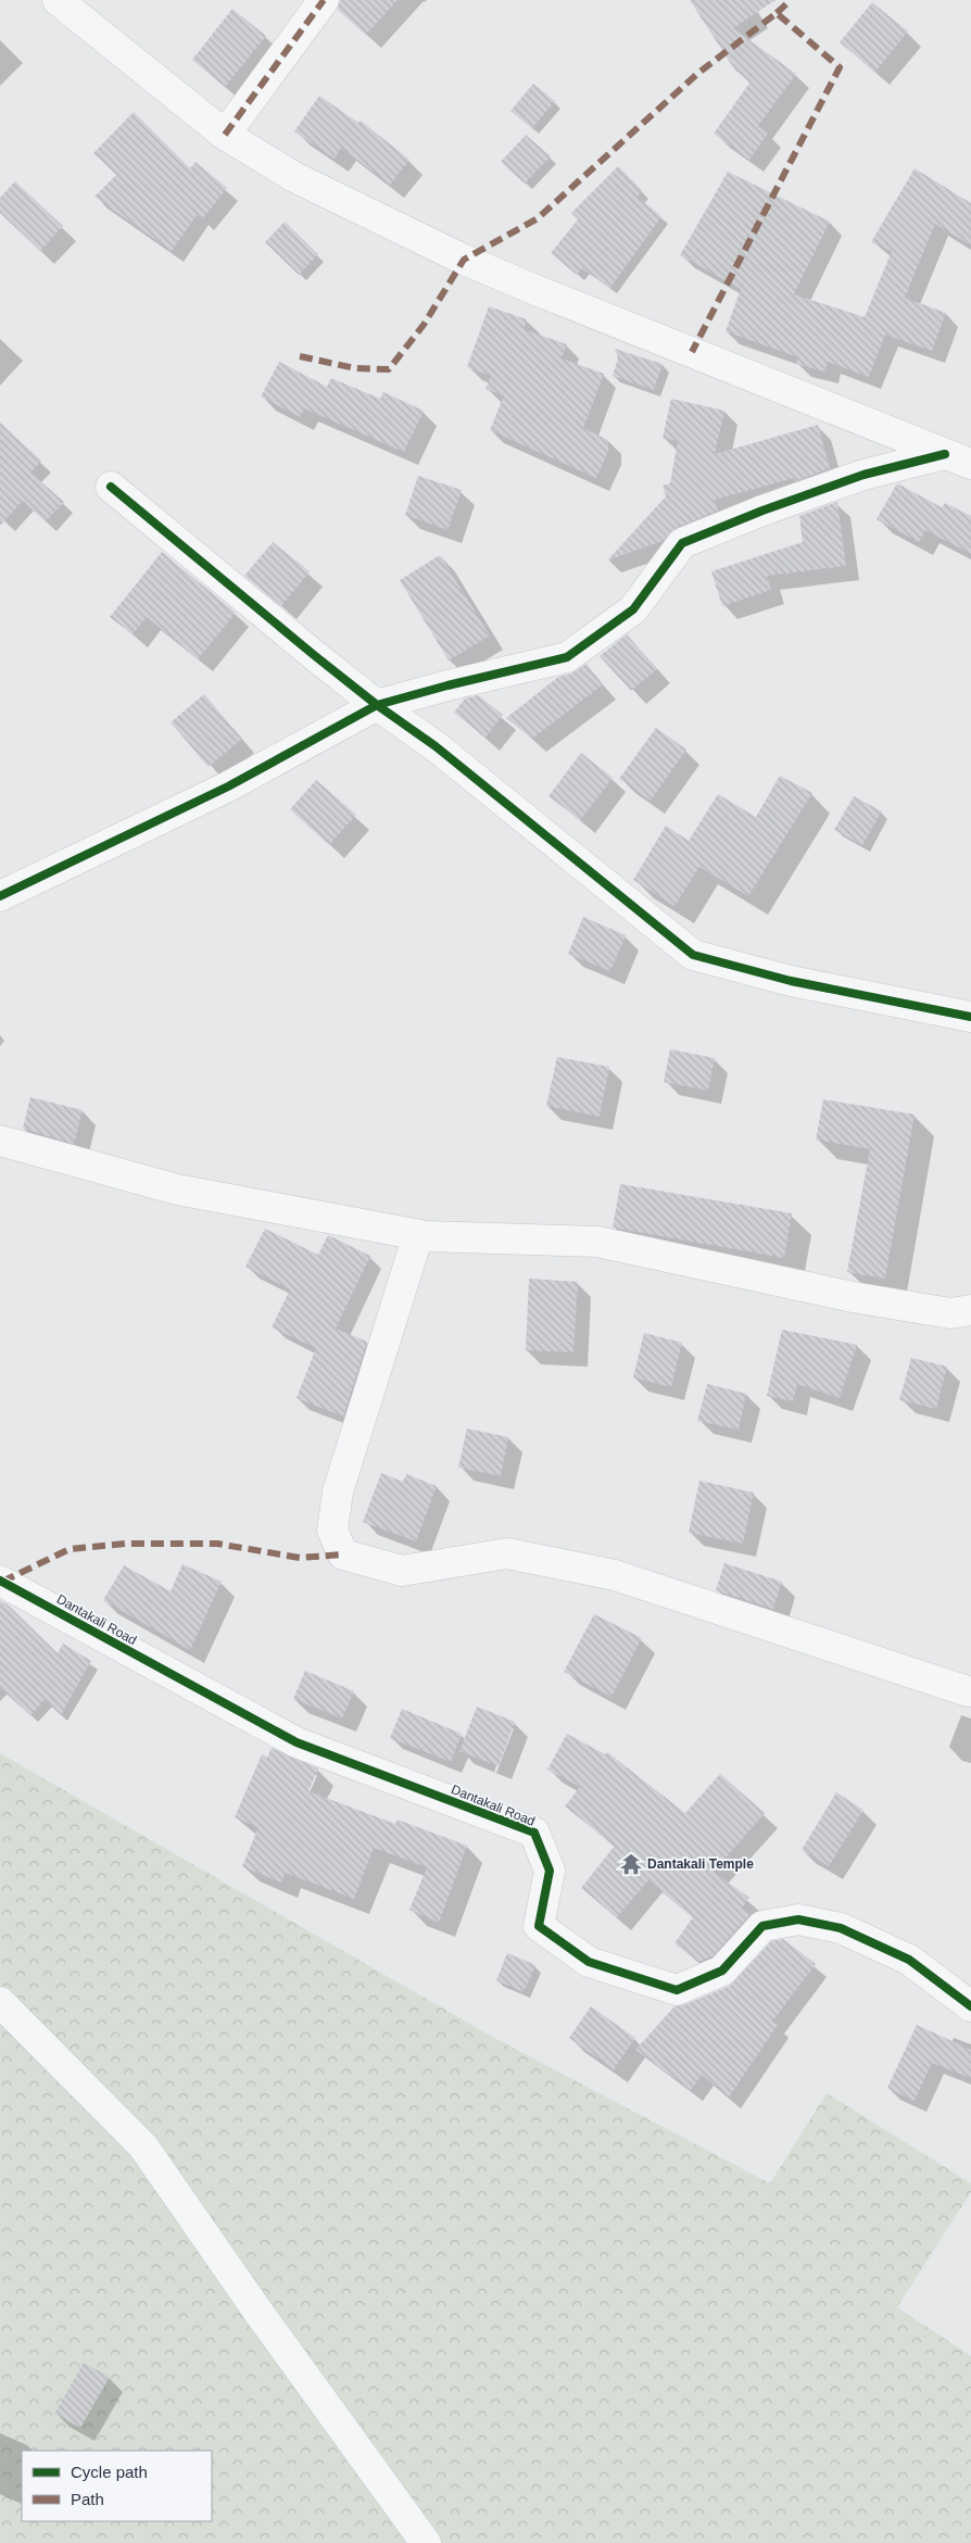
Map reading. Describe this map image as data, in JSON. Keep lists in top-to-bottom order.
{
  "streets": {
    "street": ["Dantakali Road"]
  },
  "places": {
    "temple": ["Dantakali Temple"]
  },
  "legend": ["Cycle path", "Path"]
}
